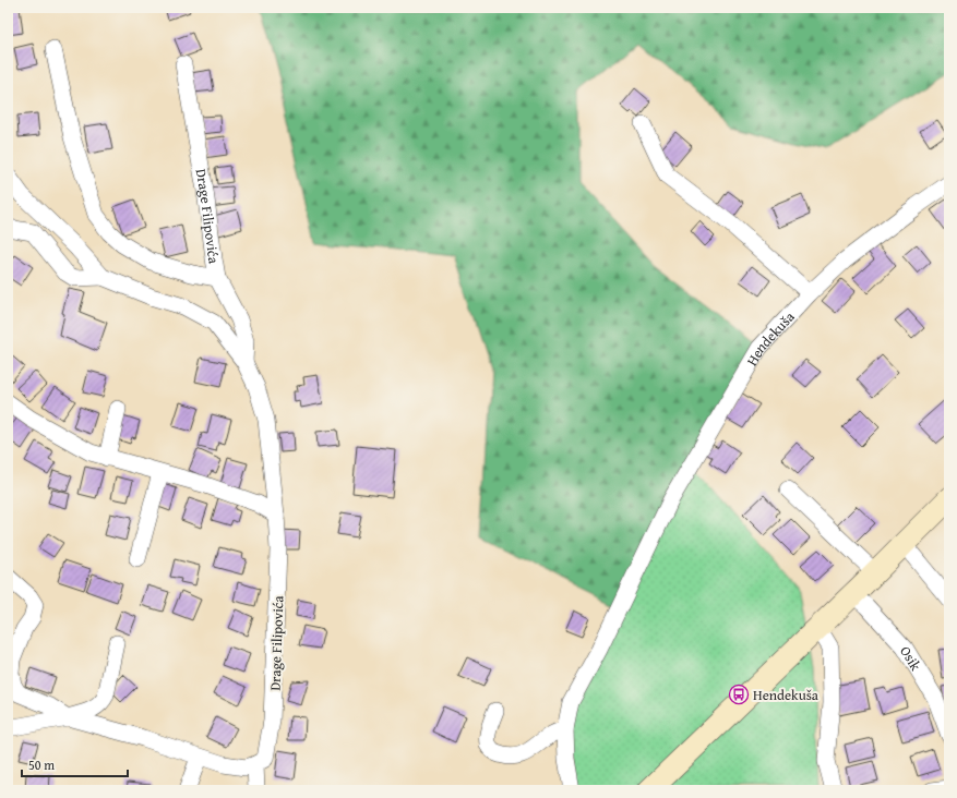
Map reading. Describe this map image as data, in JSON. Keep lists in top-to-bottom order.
{
  "streets": {
    "street": ["Drage Filipovića", "Hendekuša", "Osik"]
  },
  "places": {
    "bus stop": ["Hendekuša"]
  },
  "scale_bar": "50 m"
}
